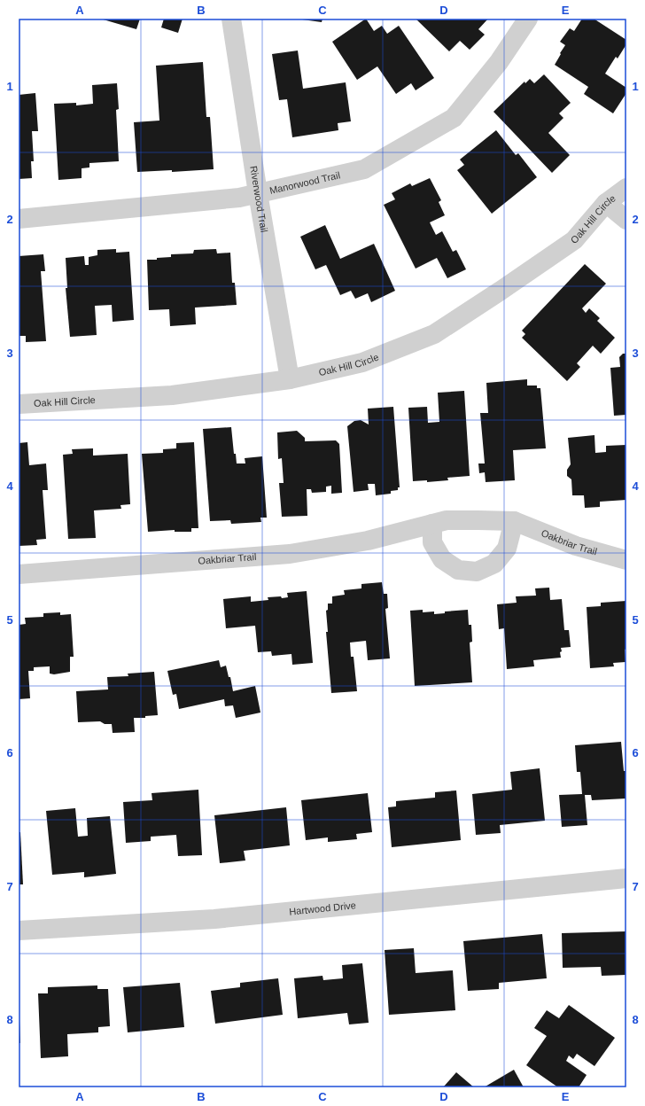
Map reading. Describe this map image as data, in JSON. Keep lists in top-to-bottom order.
{
  "streets": {
    "street": [
      "Manorwood Trail",
      "Riverwood Trail",
      "Oak Hill Circle",
      "Oakbriar Trail",
      "Hartwood Drive"
    ]
  },
  "crossings": [
    ["Manorwood Trail", "Riverwood Trail"],
    ["Riverwood Trail", "Oak Hill Circle"]
  ],
  "grid": {
    "columns": [
      "A",
      "B",
      "C",
      "D",
      "E"
    ],
    "rows": [
      "1",
      "2",
      "3",
      "4",
      "5",
      "6",
      "7",
      "8"
    ]
  }
}
